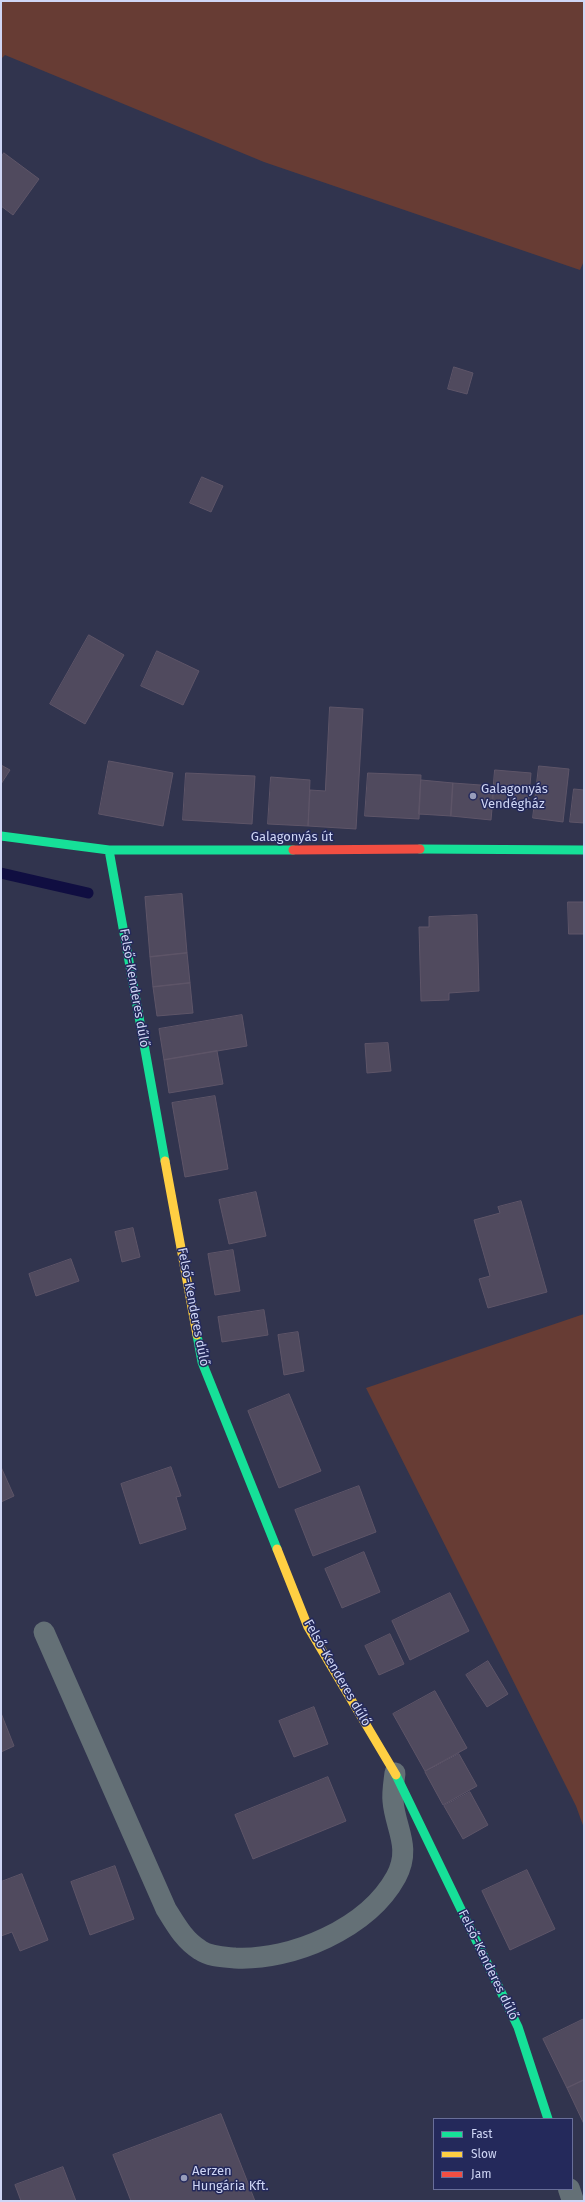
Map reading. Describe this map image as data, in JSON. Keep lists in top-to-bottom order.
{
  "streets": {
    "street": ["Galagonyás út", "Felső-Kenderes dűlő"]
  },
  "crossings": [
    ["Galagonyás út", "Felső-Kenderes dűlő"]
  ],
  "places": ["Galagonyás Vendégház", "Aerzen Hungária Kft."],
  "legend": ["Fast", "Slow", "Jam"]
}
